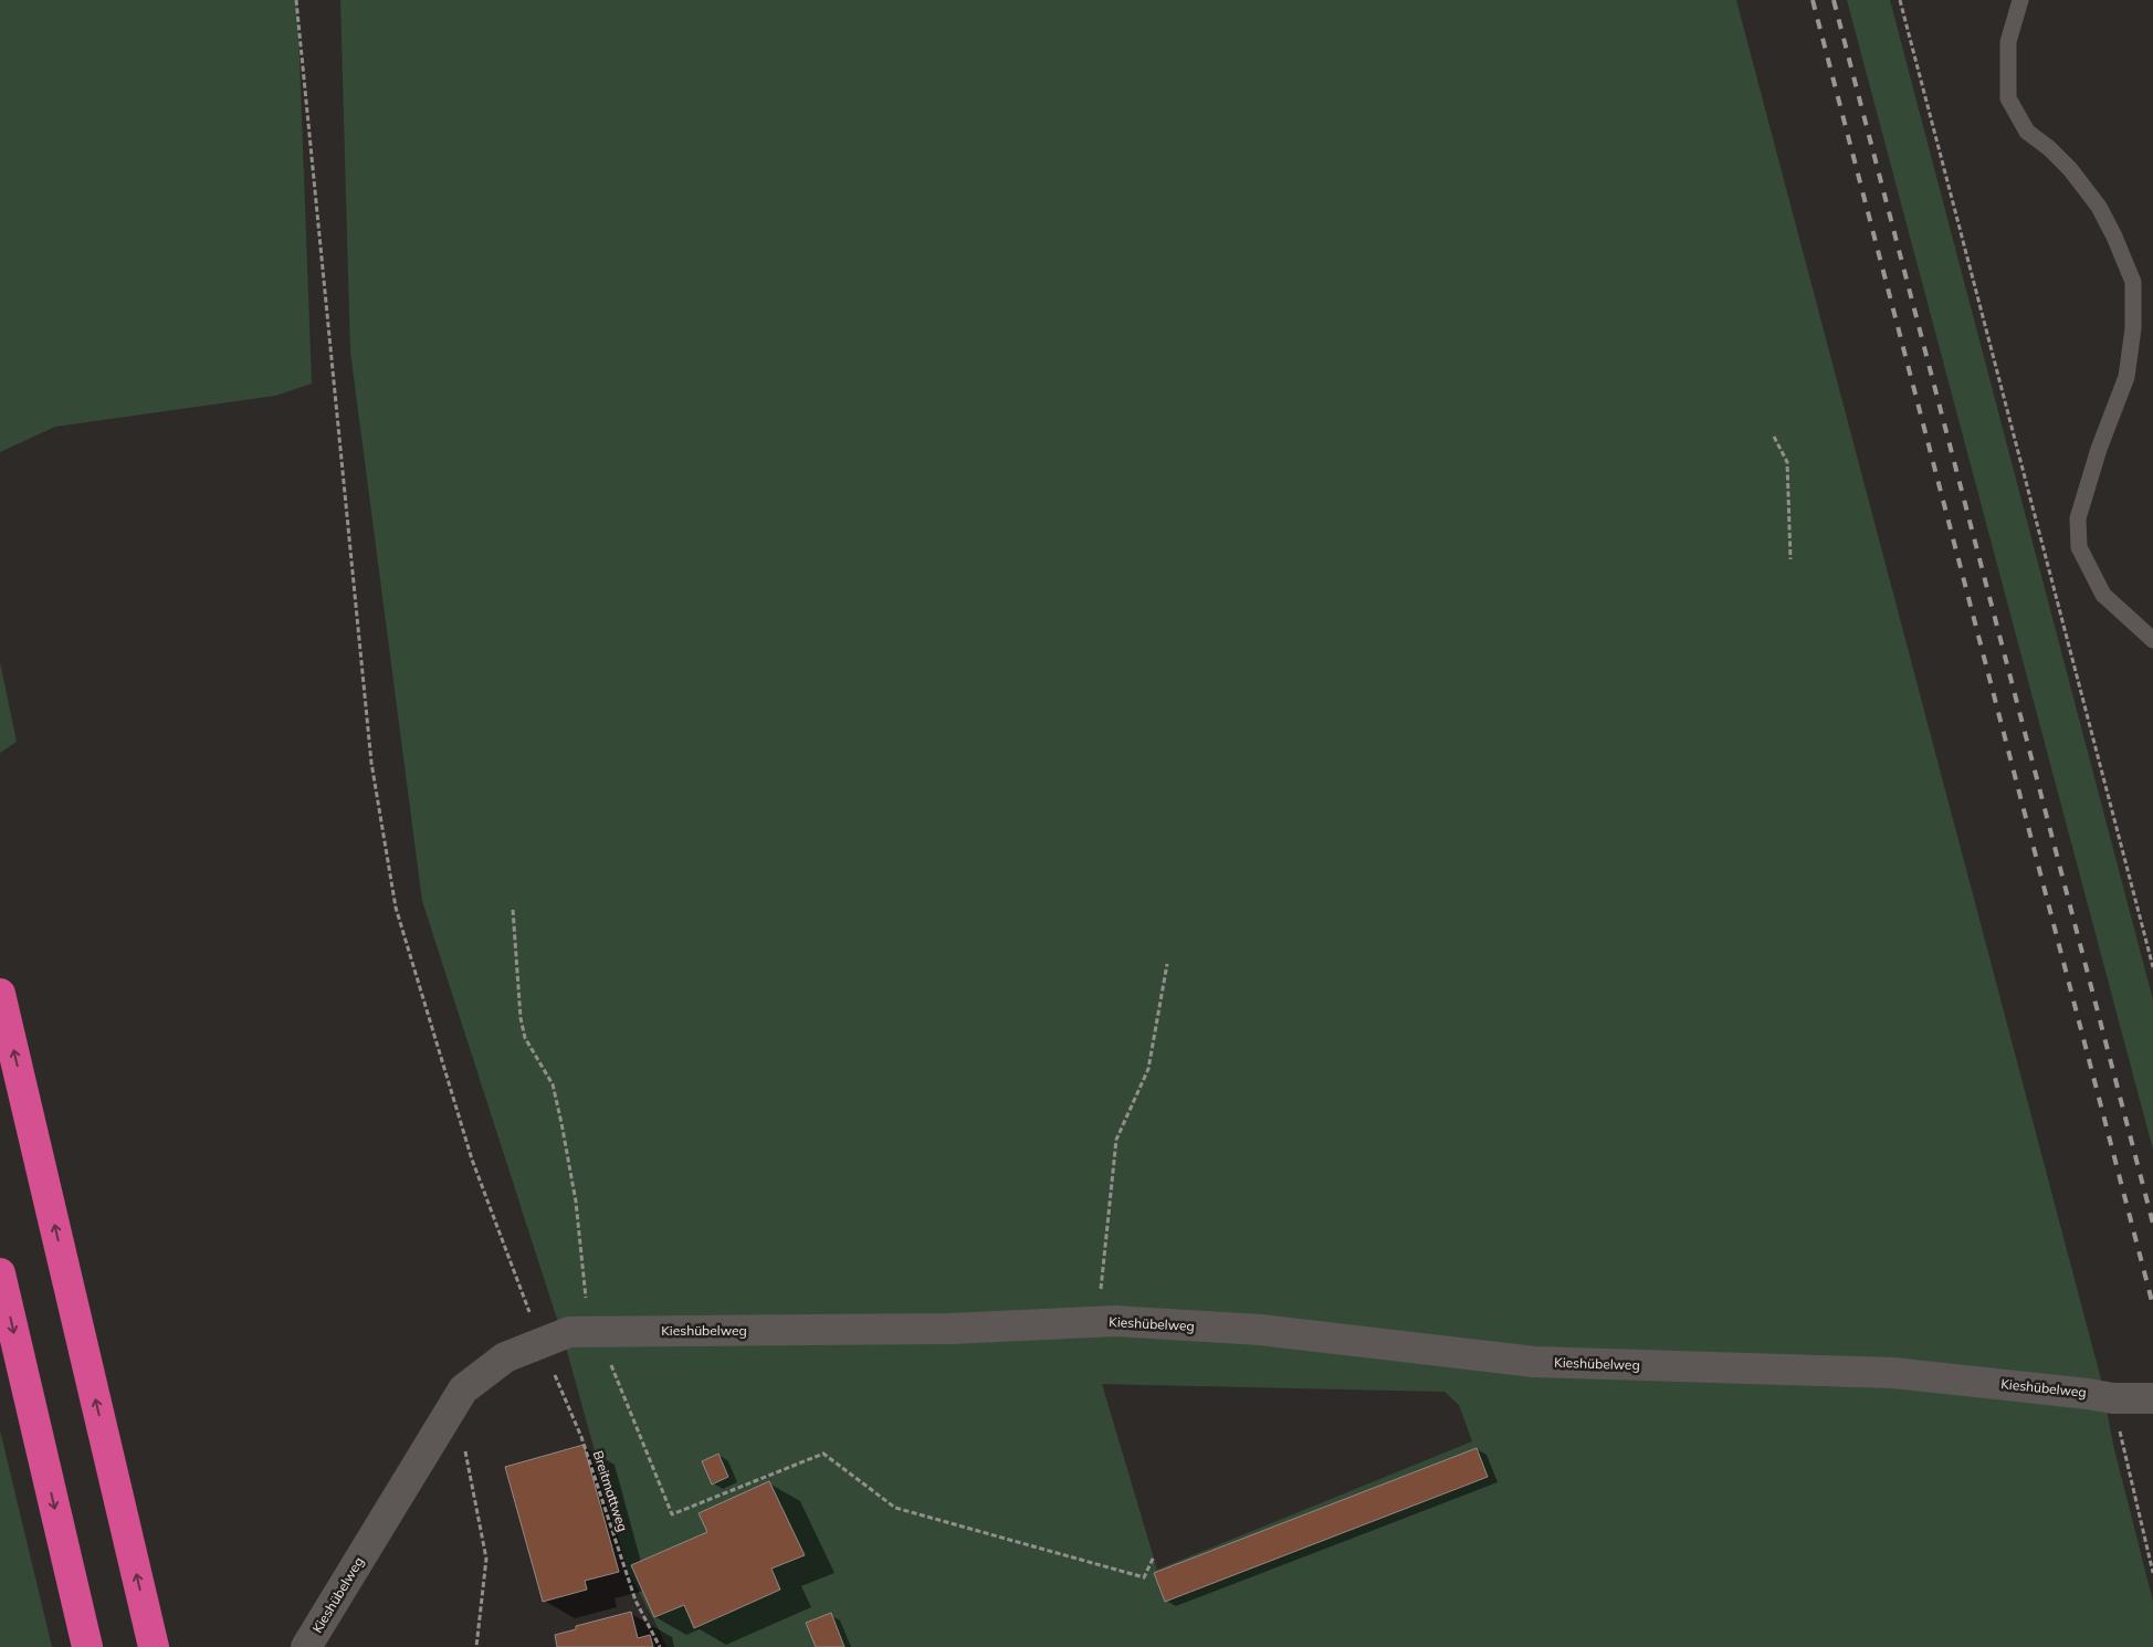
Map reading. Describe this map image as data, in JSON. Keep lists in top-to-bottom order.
{
  "streets": {
    "street": ["Kieshübelweg"],
    "path": ["Breitmattweg"]
  },
  "crossings": [
    ["Kieshübelweg", "Breitmattweg"]
  ]
}
